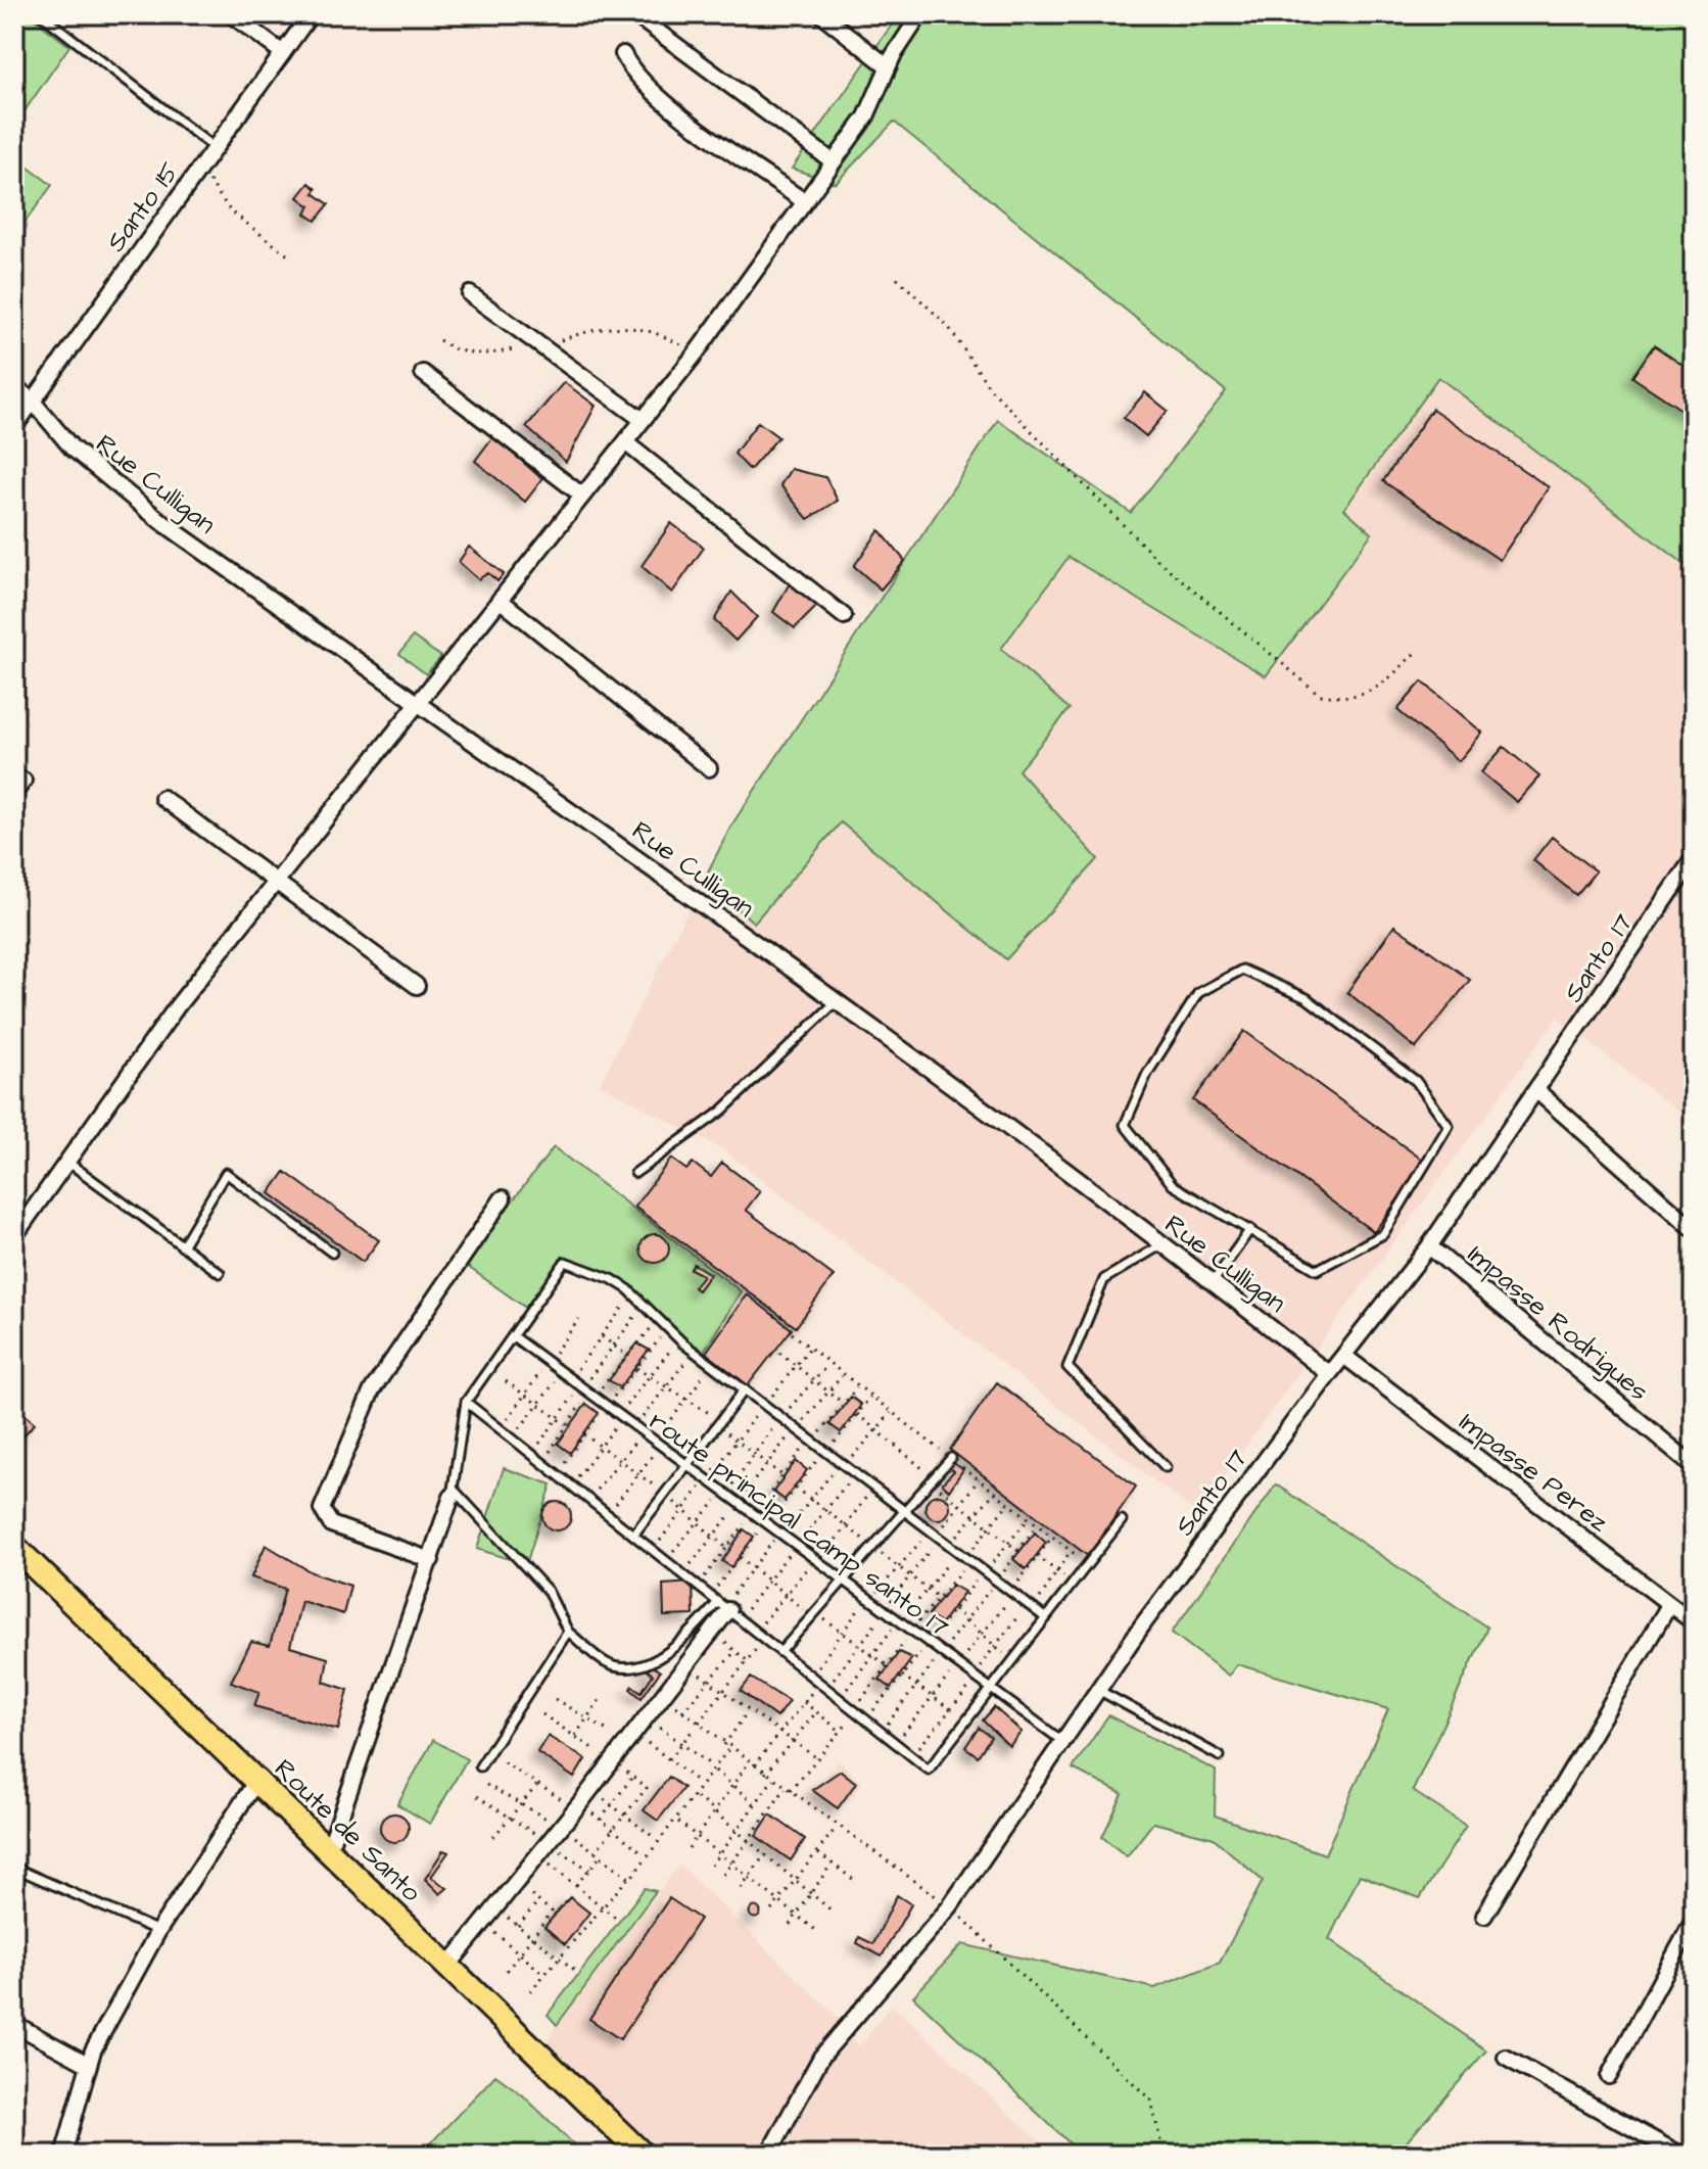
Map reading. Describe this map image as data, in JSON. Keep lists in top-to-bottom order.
{
  "streets": {
    "main road": ["Route de Santo"],
    "street": [
      "Santo 15",
      "Rue Culligan",
      "Santo 17",
      "Impasse Rodrigues",
      "Impasse Perez"
    ],
    "lane": ["route principal camp santo 17"]
  },
  "crossings": [
    ["Santo 15", "Rue Culligan"],
    ["Rue Culligan", "Santo 17"],
    ["Santo 17", "Impasse Rodrigues"],
    ["Santo 17", "Impasse Perez"],
    ["Santo 17", "route principal camp santo 17"]
  ]
}
